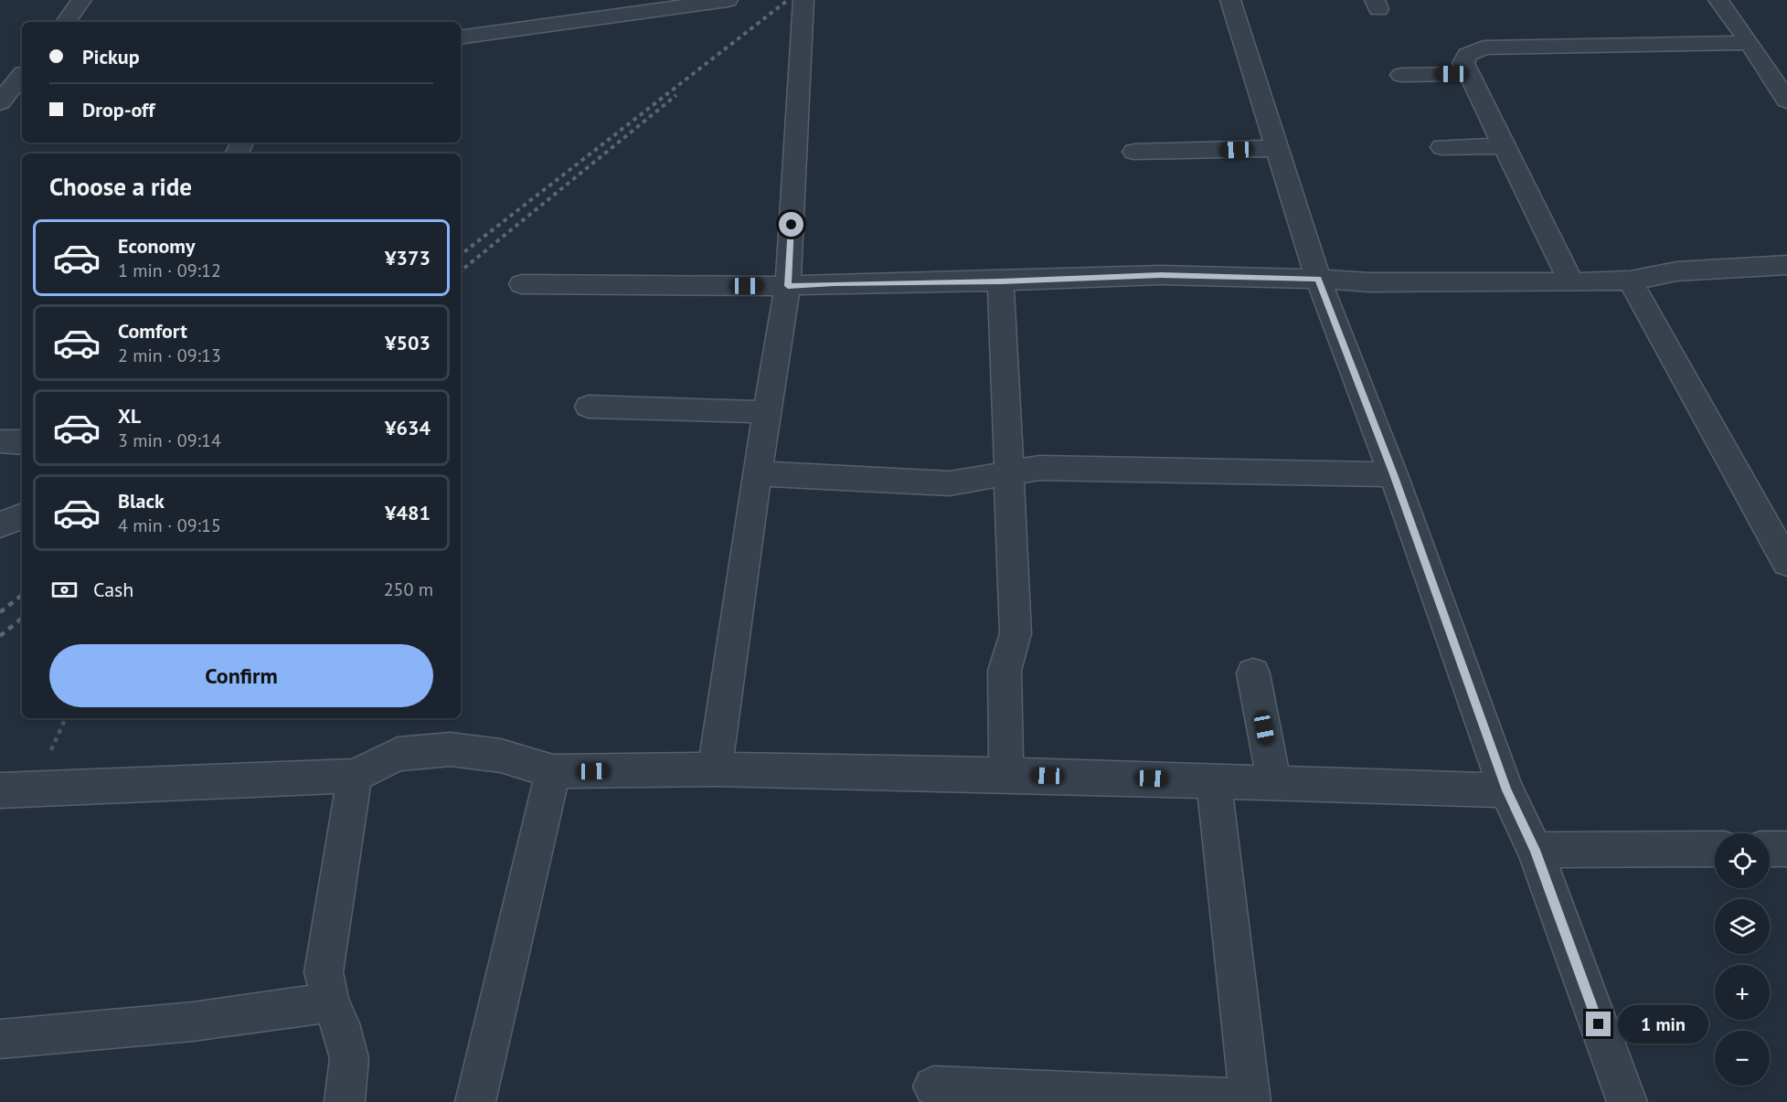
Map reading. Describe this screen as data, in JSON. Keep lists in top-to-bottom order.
{
  "page": {
    "banner": ["Pickup", "Drop-off"],
    "heading": "Choose a ride",
    "list": [
      {
        "name": "Economy",
        "note": "1 min · 09:12",
        "value": "¥373"
      },
      {
        "name": "Comfort",
        "note": "2 min · 09:13",
        "value": "¥503"
      },
      {
        "name": "XL",
        "note": "3 min · 09:14",
        "value": "¥634"
      },
      {
        "name": "Black",
        "note": "4 min · 09:15",
        "value": "¥481"
      }
    ],
    "pay": ["Cash", "250 m"],
    "buttons": "Confirm",
    "map_buttons": ["+", "−"],
    "bubble": "1 min"
  }
}
